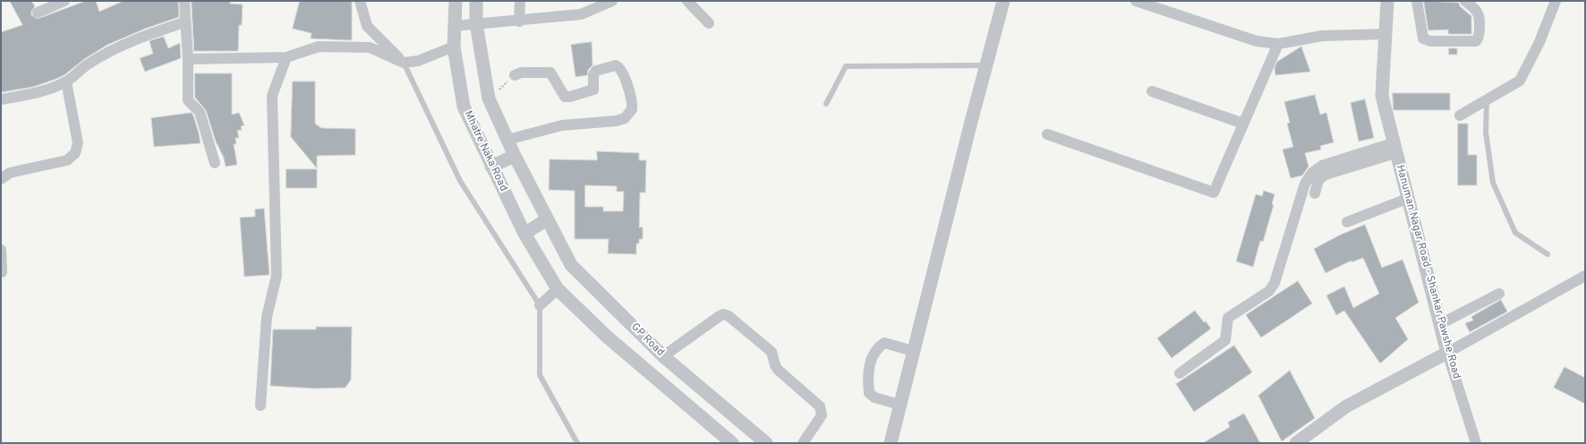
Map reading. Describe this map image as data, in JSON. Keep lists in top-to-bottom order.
{
  "streets": {
    "street": ["Mhatre Naka Road", "Hanuman Nagar Road - Shankar Pawshe Road", "GP Road"]
  },
  "crossings": [
    ["Mhatre Naka Road", "GP Road"]
  ]
}
